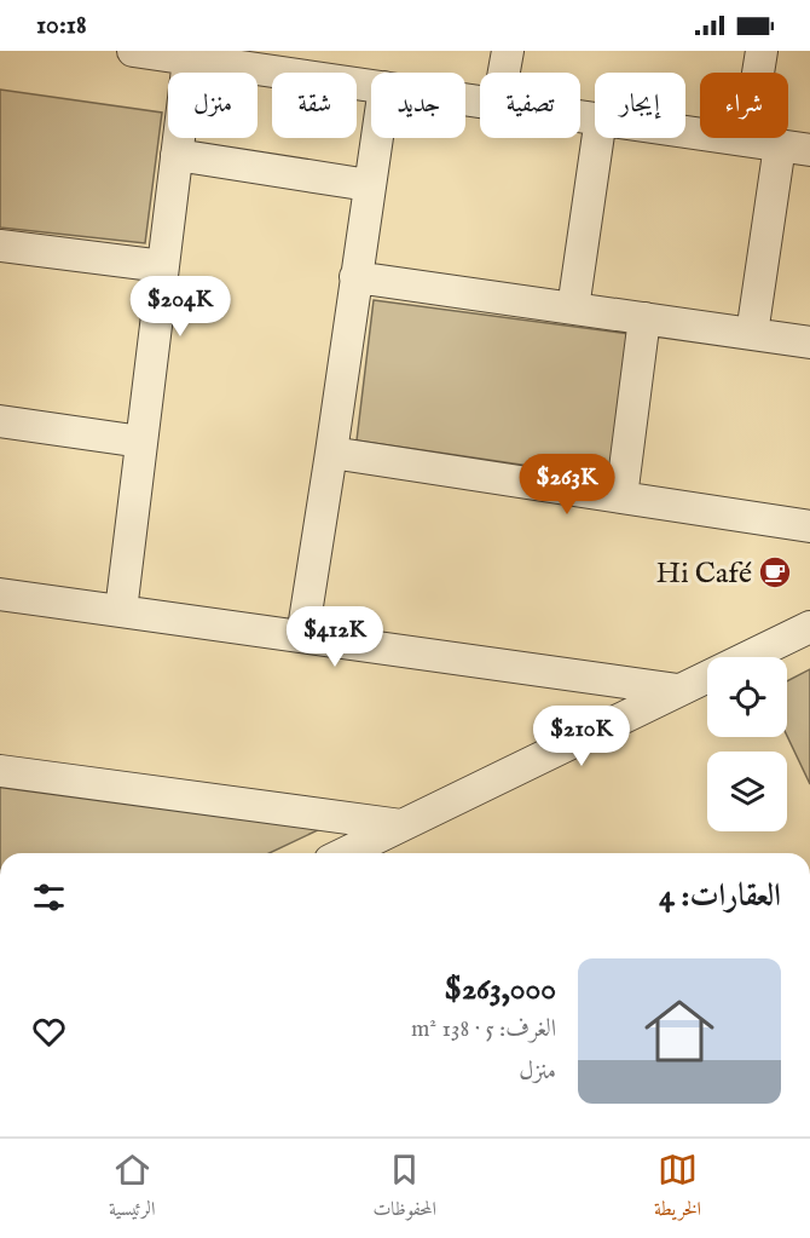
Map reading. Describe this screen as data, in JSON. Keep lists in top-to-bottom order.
{
  "places": {
    "cafe": ["Hi Café"]
  },
  "page": {
    "status": "10:18",
    "chip": [
      "شراء",
      "إيجار",
      "تصفية",
      "جديد",
      "شقة",
      "منزل"
    ],
    "price": [
      "$204K",
      "$263K",
      "$412K",
      "$210K"
    ],
    "heading": "العقارات: 4",
    "list": [
      {
        "name": "$263,000",
        "note": "الغرف: 5 · 138 m² · منزل"
      }
    ],
    "tabs": ["الخريطة", "المحفوظات", "الرئيسية"]
  }
}
